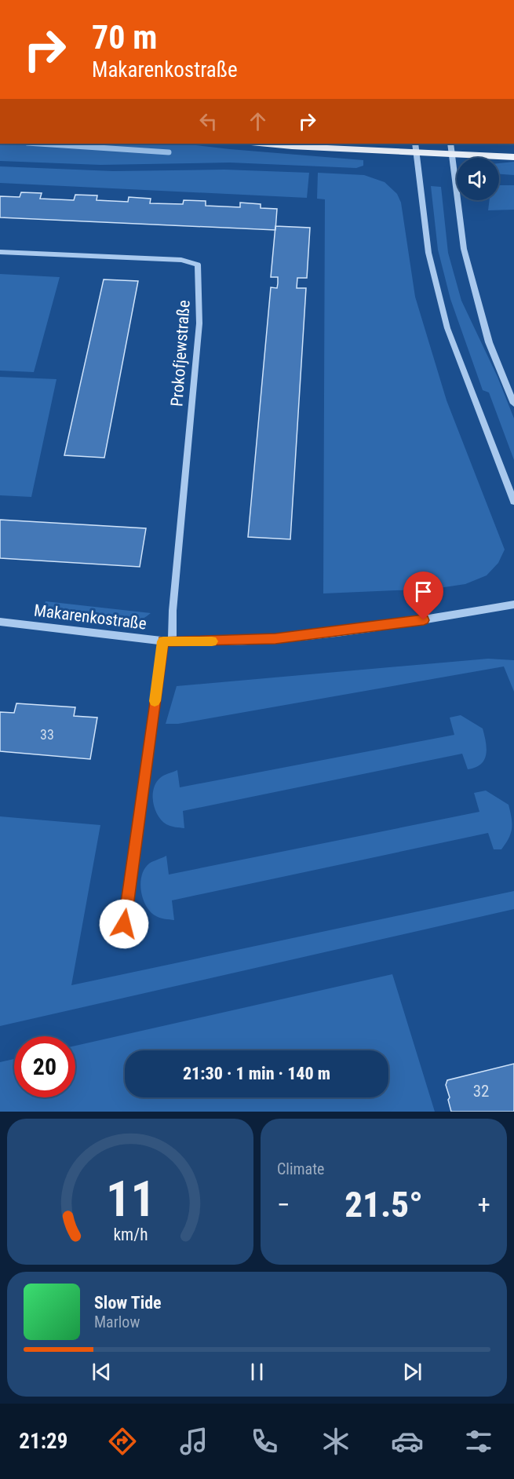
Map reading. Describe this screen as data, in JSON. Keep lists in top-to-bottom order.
{
  "streets": {
    "street": ["Prokofjewstraße", "Makarenkostraße"]
  },
  "crossings": [
    ["Prokofjewstraße", "Makarenkostraße"]
  ],
  "house_numbers": ["33", "32"],
  "page": {
    "turn": ["70 m", "Makarenkostraße"],
    "limit": "20",
    "trip": "21:30 · 1 min · 140 m",
    "tile": "Climate",
    "heat": ["−", "21.5°", "+"],
    "song": ["Slow Tide", "Marlow"],
    "tabs": "21:29",
    "gauge": ["11", "km/h"]
  }
}
